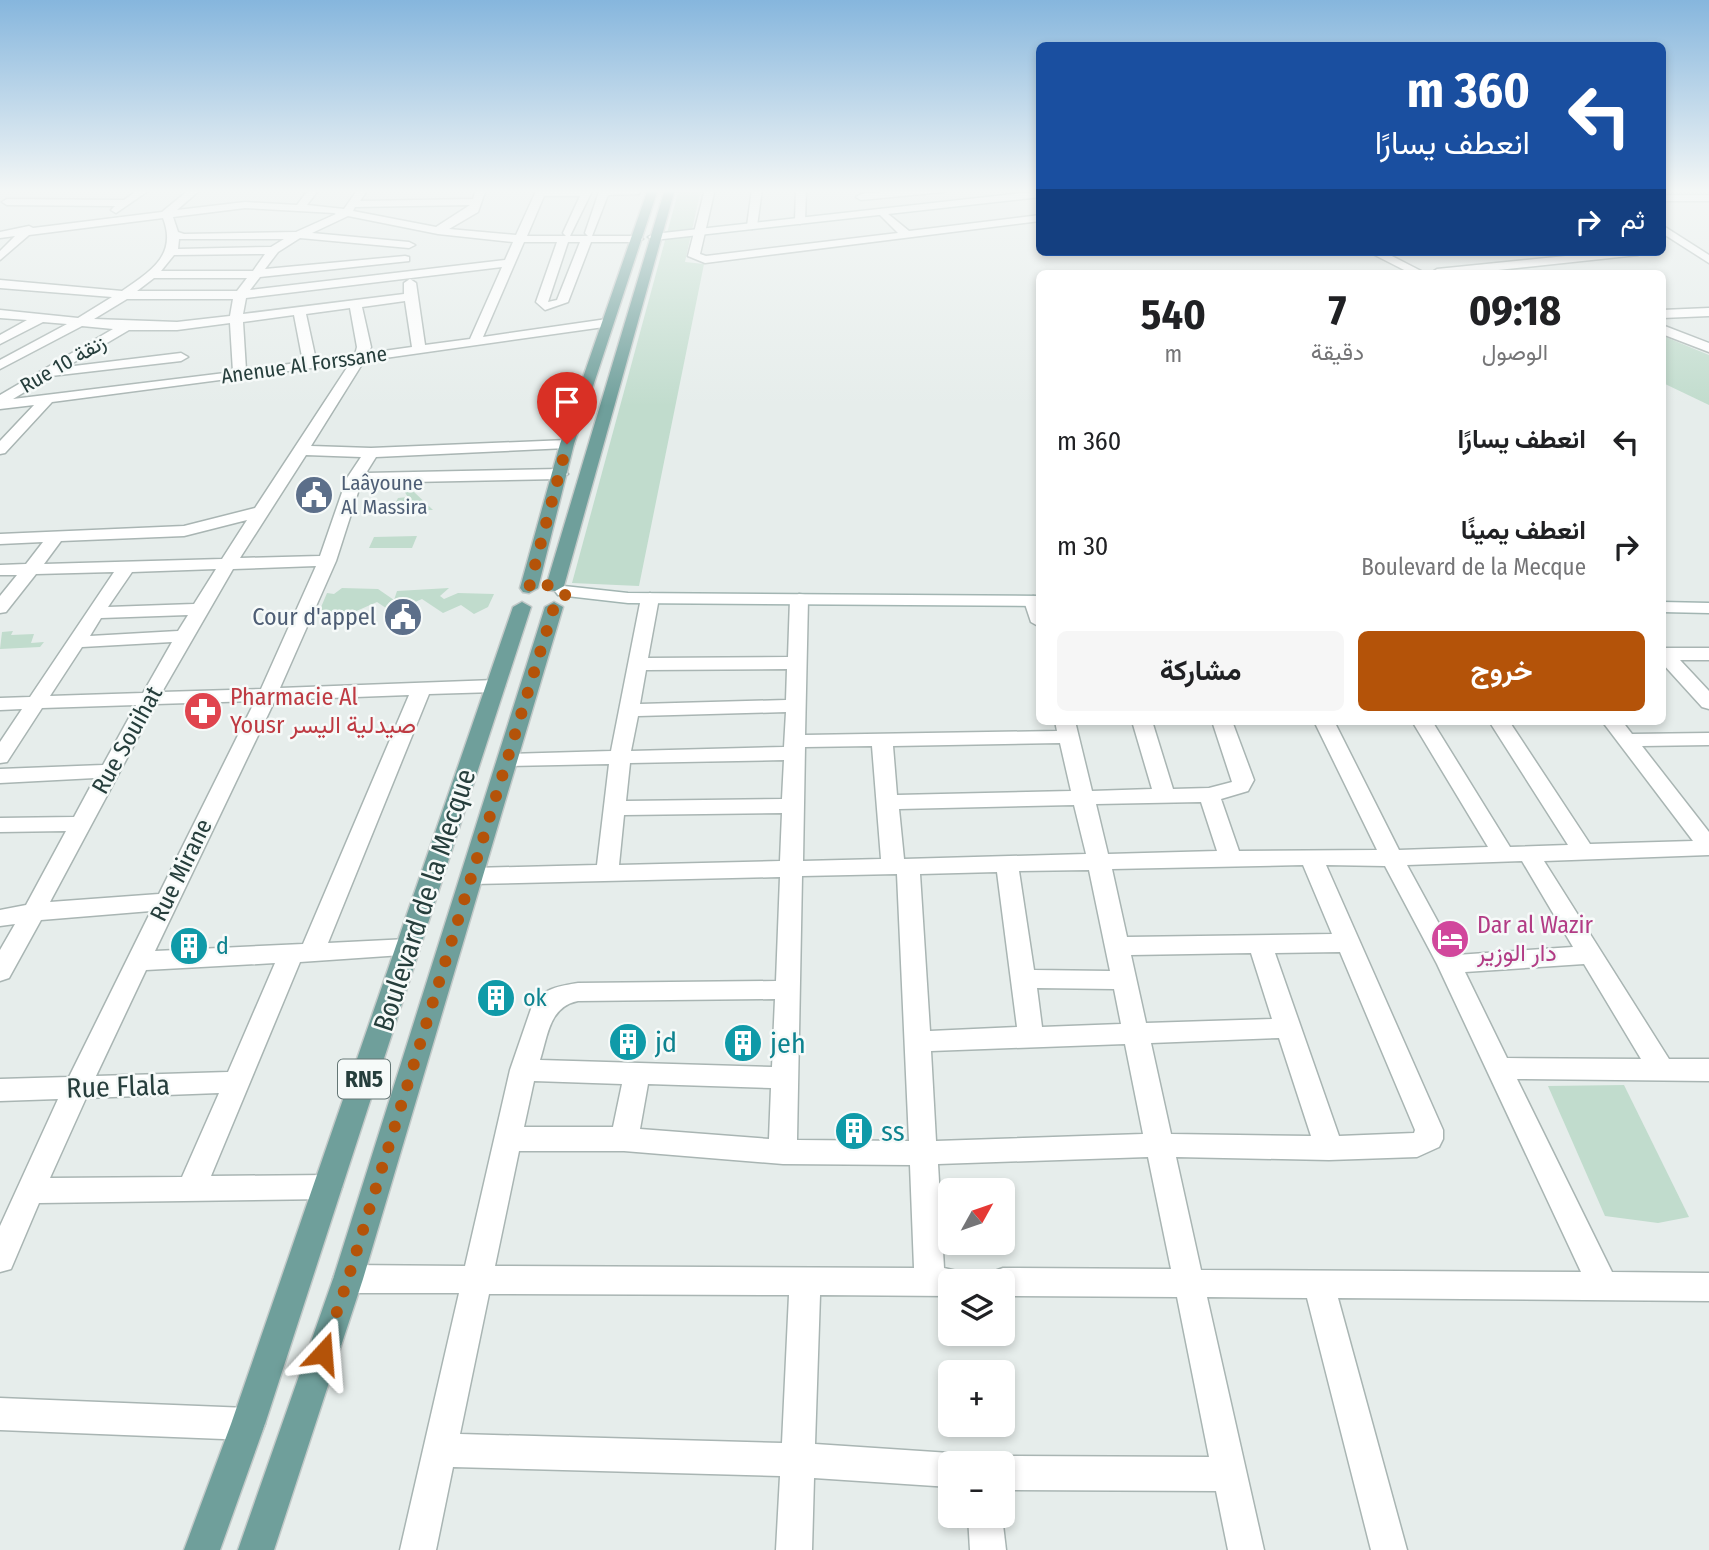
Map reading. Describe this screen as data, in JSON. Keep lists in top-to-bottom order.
{
  "streets": {
    "main road": ["Boulevard de la Mecque", "RN5"],
    "street": [
      "Rue 10 زنقة",
      "Anenue Al Forssane",
      "Rue Souihat",
      "Rue Mirane",
      "Rue Flala"
    ]
  },
  "crossings": [
    ["Rue 10 زنقة", "Anenue Al Forssane"],
    ["Anenue Al Forssane", "Rue Souihat"],
    ["Anenue Al Forssane", "Boulevard de la Mecque"],
    ["Rue Mirane", "Rue Flala"]
  ],
  "places": {
    "public building": ["Laâyoune Al Massira", "Cour d'appel"],
    "pharmacy": ["Pharmacie Al Yousr صيدلية اليسر"],
    "hotel": ["Dar al Wazir دار الوزير"],
    "building": [
      "d",
      "ok",
      "jd",
      "jeh",
      "ss"
    ]
  },
  "north": "top right",
  "page": {
    "turn": ["360 m", "انعطف يسارًا"],
    "then": "ثم",
    "eta": [
      "09:18",
      "الوصول",
      "7",
      "دقيقة",
      "540",
      "m"
    ],
    "list": [
      {
        "name": "انعطف يسارًا",
        "value": "360 m"
      },
      {
        "name": "انعطف يمينًا",
        "note": "Boulevard de la Mecque",
        "value": "30 m"
      }
    ],
    "buttons": ["خروج", "مشاركة"],
    "map_buttons": ["+", "−"]
  }
}
